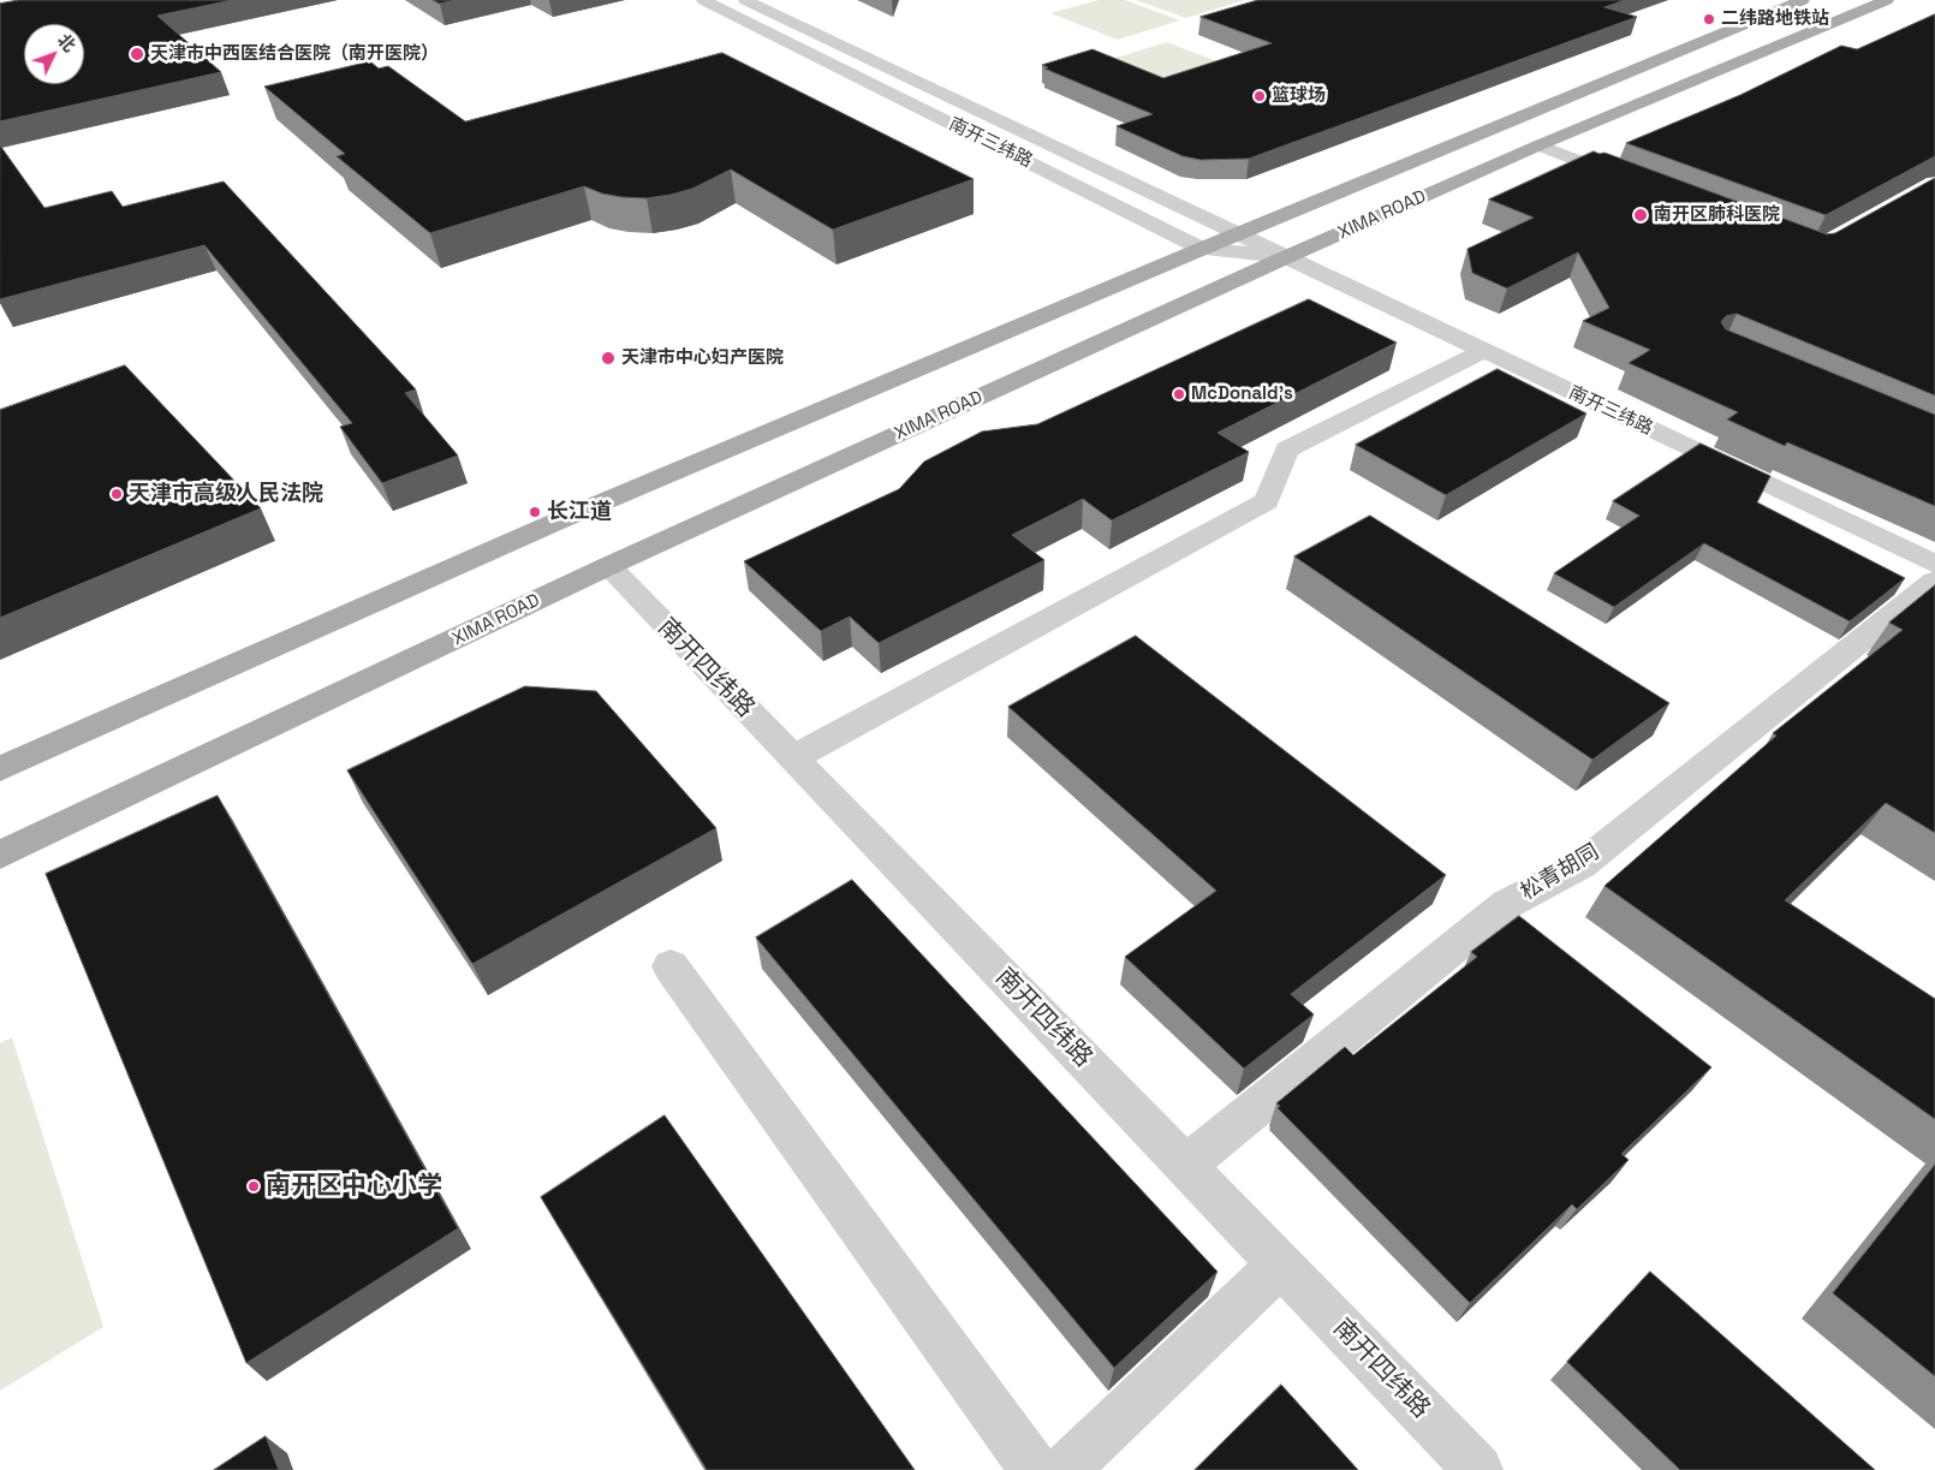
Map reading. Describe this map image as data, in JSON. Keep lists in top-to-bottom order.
{
  "streets": {
    "main road": ["XIMA ROAD"],
    "street": ["南开三纬路", "南开四纬路", "松青胡同"]
  },
  "crossings": [
    ["南开三纬路", "XIMA ROAD"],
    ["XIMA ROAD", "南开四纬路"],
    ["南开四纬路", "松青胡同"]
  ],
  "places": [
    "二纬路地铁站",
    "天津市中西医结合医院（南开医院）",
    "篮球场",
    "南开区肺科医院",
    "天津市中心妇产医院",
    "McDonald's",
    "天津市高级人民法院",
    "长江道",
    "南开区中心小学"
  ],
  "north": "top right"
}
